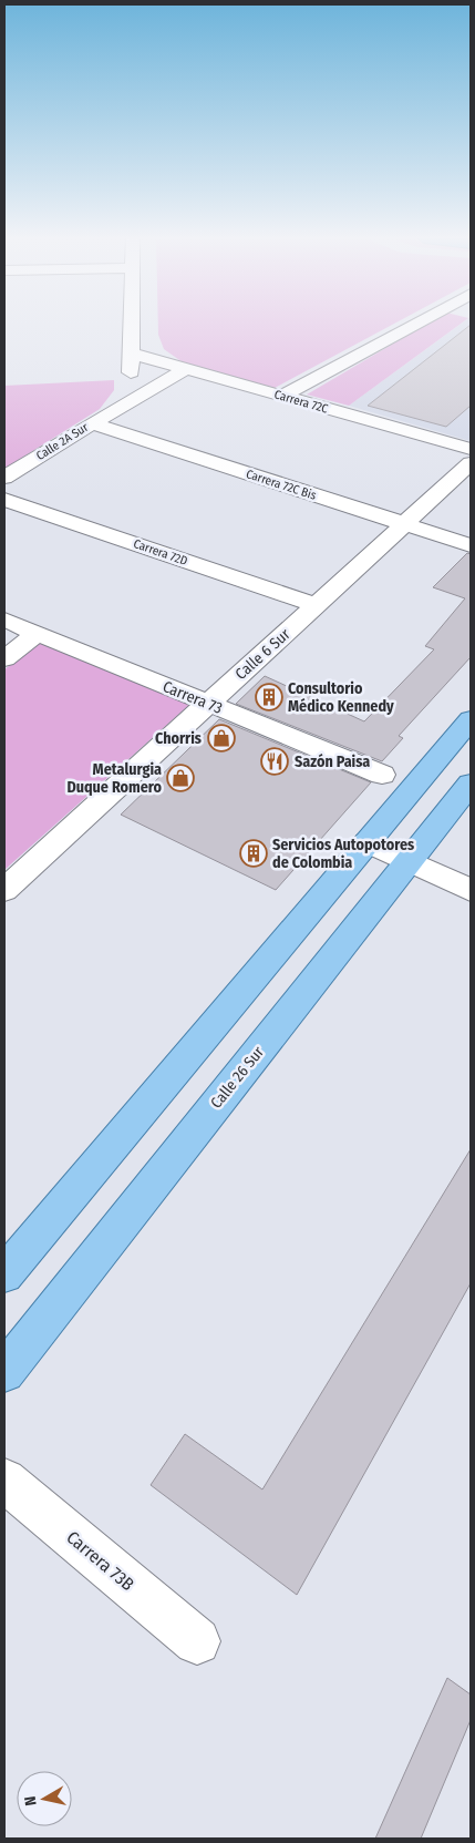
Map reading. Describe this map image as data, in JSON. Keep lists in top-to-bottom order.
{
  "streets": {
    "main road": ["Calle 26 Sur"],
    "street": [
      "Carrera 72C",
      "Calle 2A Sur",
      "Carrera 72C Bis",
      "Carrera 72D",
      "Calle 6 Sur",
      "Carrera 73",
      "Carrera 73B"
    ]
  },
  "crossings": [
    ["Carrera 72C", "Calle 2A Sur"],
    ["Calle 2A Sur", "Carrera 72C Bis"],
    ["Carrera 72C Bis", "Calle 6 Sur"],
    ["Carrera 72D", "Calle 6 Sur"],
    ["Calle 6 Sur", "Carrera 73"]
  ],
  "places": {
    "building": ["Consultorio Médico Kennedy", "Servicios Autopotores de Colombia"],
    "shop": ["Chorris", "Metalurgia Duque Romero"],
    "restaurant": ["Sazón Paisa"]
  },
  "north": "left"
}
